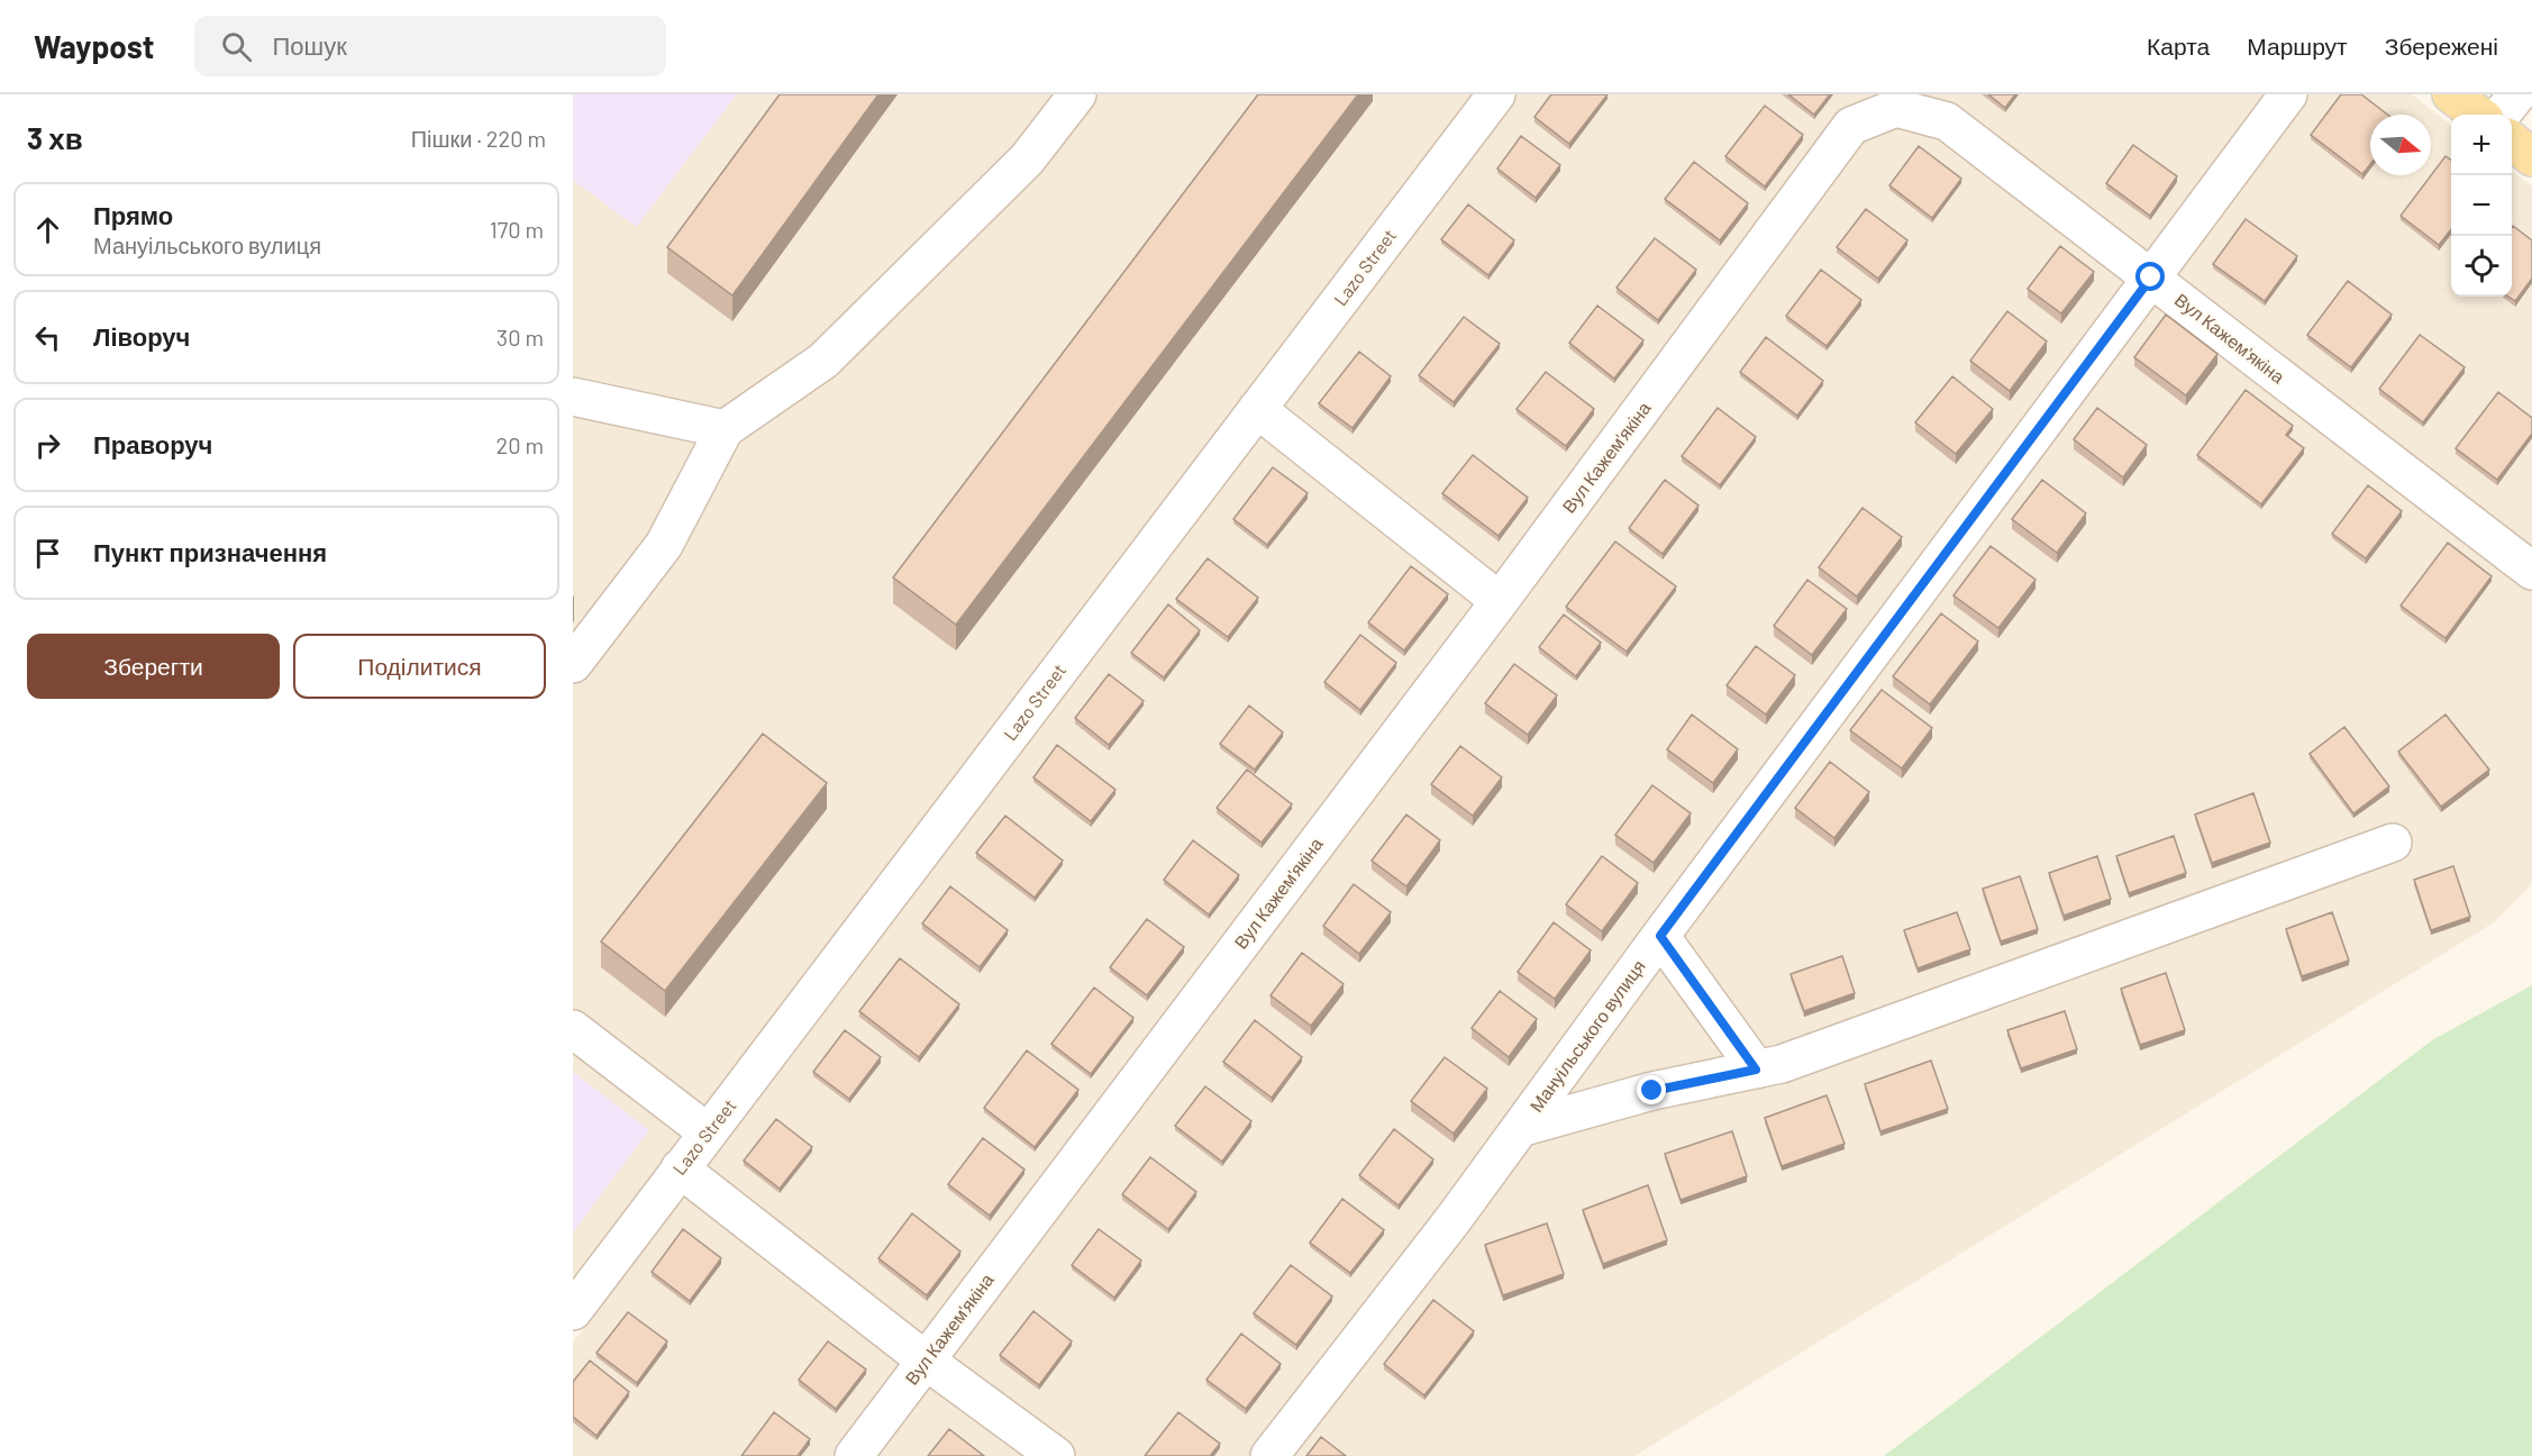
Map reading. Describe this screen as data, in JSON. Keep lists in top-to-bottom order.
{
  "streets": {
    "street": ["Lazo Street", "Вул Кажем'якіна", "Мануільського вулиця"]
  },
  "crossings": [
    ["Вул Кажем'якіна", "Мануільського вулиця"]
  ],
  "north": "right",
  "page": {
    "header": "Waypost",
    "search": "Пошук",
    "nav": ["Карта", "Маршрут", "Збережені"],
    "heading": ["3 хв", "Пішки · 220 m"],
    "map_buttons": ["+", "−"],
    "list": [
      ["Прямо", "Мануільського вулиця", "170 m"],
      ["Ліворуч", "30 m"],
      ["Праворуч", "20 m"],
      "Пункт призначення"
    ],
    "buttons": ["Зберегти", "Поділитися"]
  }
}
